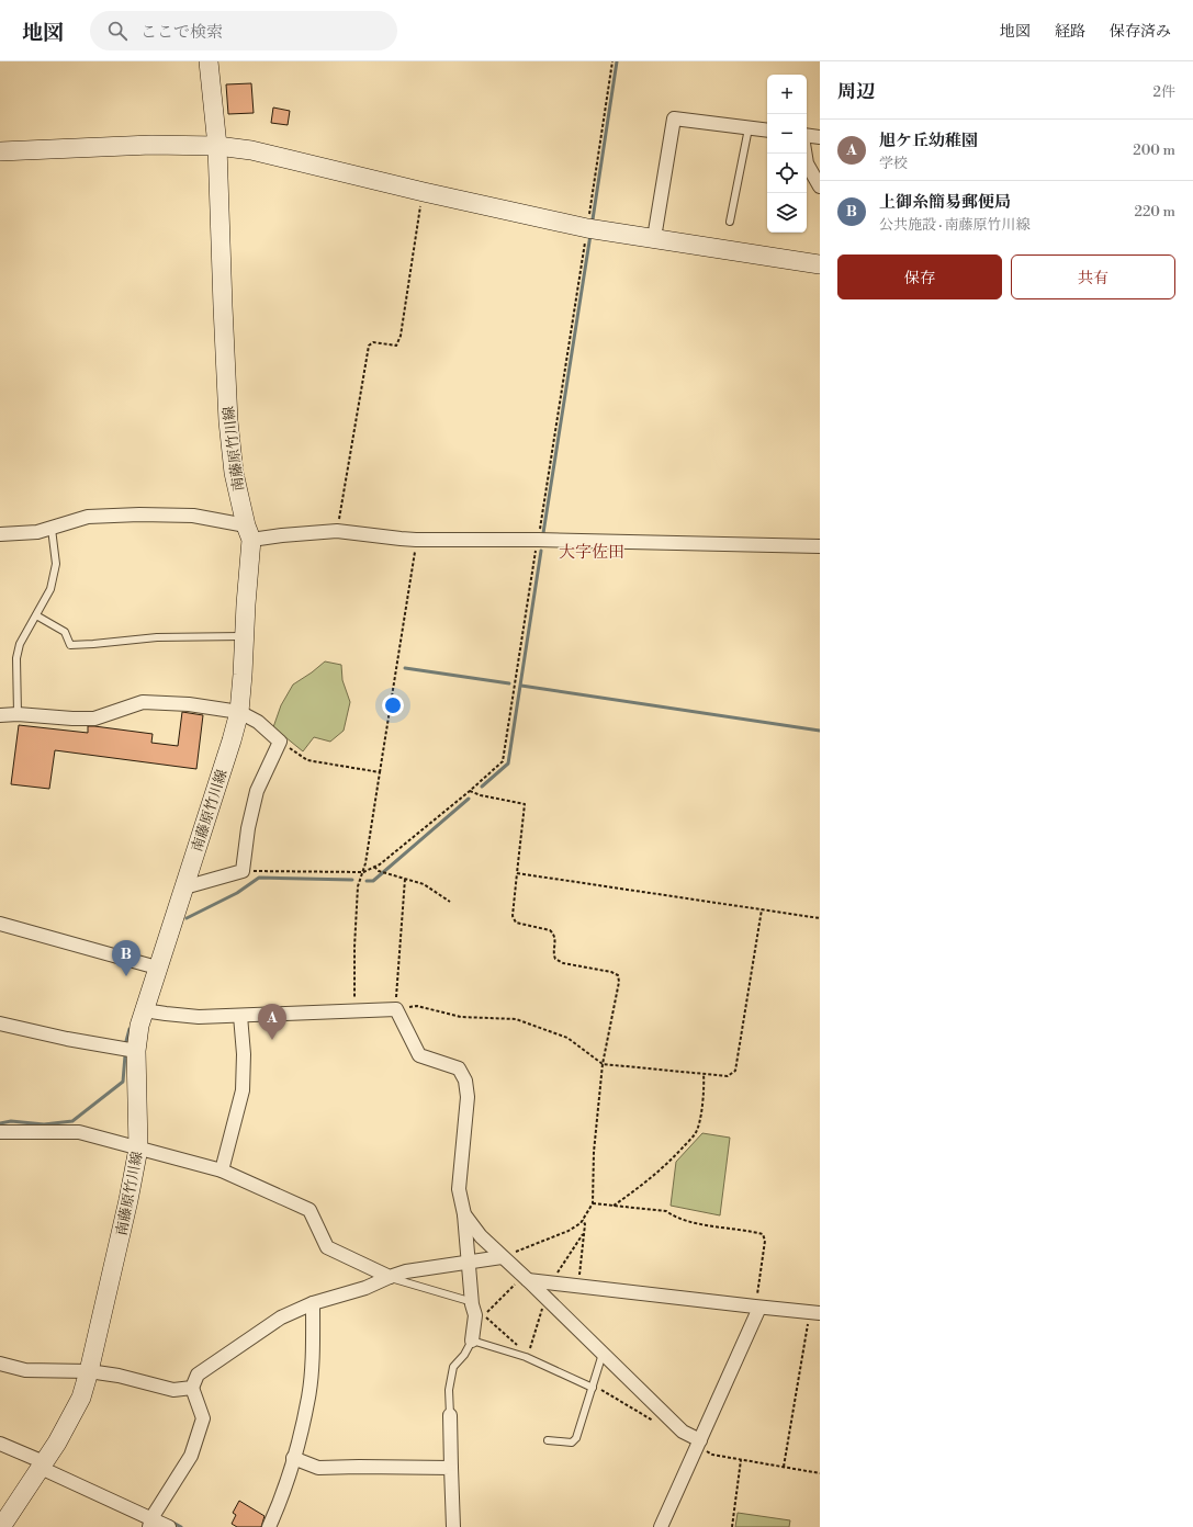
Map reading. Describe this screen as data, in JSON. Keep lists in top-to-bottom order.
{
  "streets": {
    "main road": ["南藤原竹川線"]
  },
  "districts": ["大字佐田"],
  "page": {
    "header": "地図",
    "search": "ここで検索",
    "nav": ["地図", "経路", "保存済み"],
    "heading": ["周辺", "2件"],
    "map_buttons": ["+", "−"],
    "list": [
      {
        "mark": "A",
        "name": "旭ケ丘幼稚園",
        "note": "学校",
        "value": "200 m"
      },
      {
        "mark": "B",
        "name": "上御糸簡易郵便局",
        "note": "公共施設 · 南藤原竹川線",
        "value": "220 m"
      }
    ],
    "buttons": ["保存", "共有"],
    "pins": ["B", "A"]
  }
}
